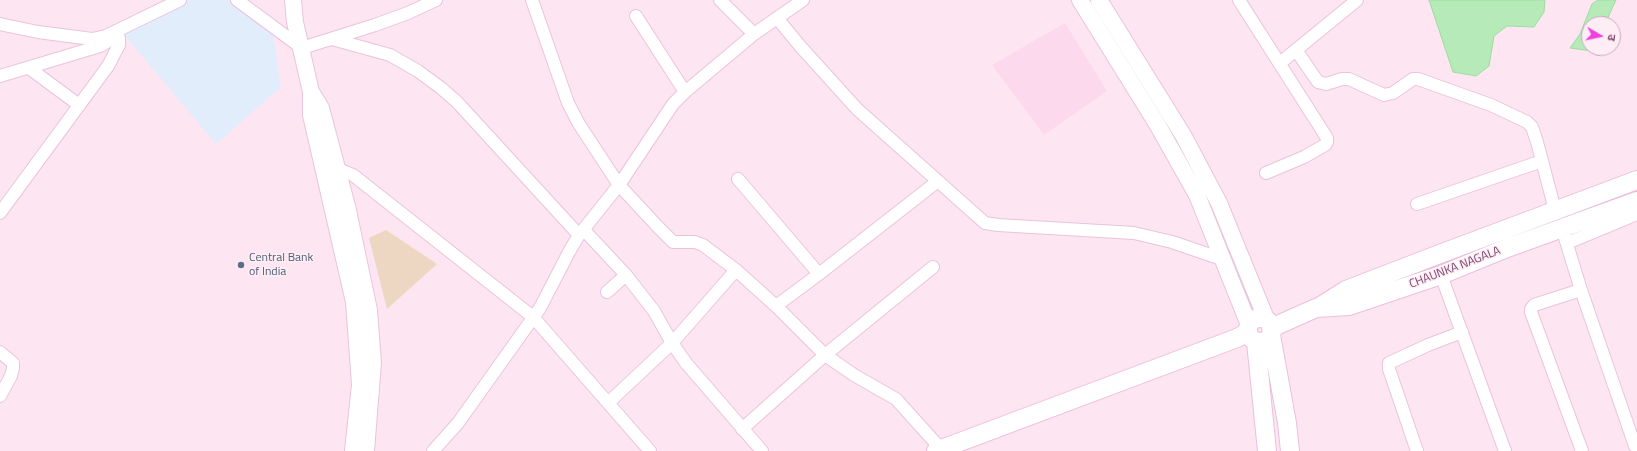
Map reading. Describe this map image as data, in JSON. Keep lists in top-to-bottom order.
{
  "streets": {
    "main road": ["CHAUNKA NAGALA"]
  },
  "places": ["Central Bank of India"],
  "north": "right"
}
